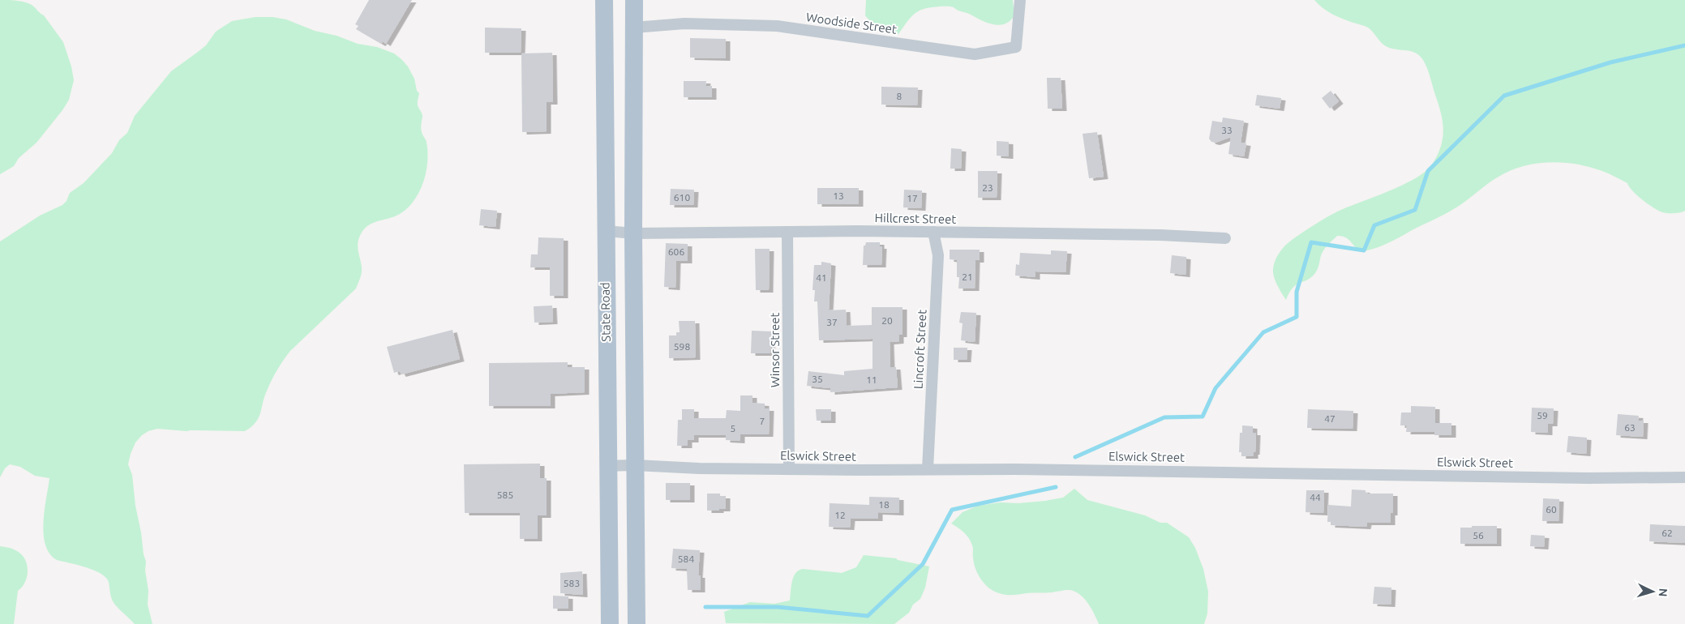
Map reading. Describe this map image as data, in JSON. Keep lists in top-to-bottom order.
{
  "streets": {
    "main road": ["State Road"],
    "street": [
      "Woodside Street",
      "Hillcrest Street",
      "Lincroft Street",
      "Winsor Street",
      "Elswick Street"
    ]
  },
  "crossings": [
    ["Hillcrest Street", "State Road"],
    ["Hillcrest Street", "Lincroft Street"],
    ["Hillcrest Street", "Winsor Street"],
    ["State Road", "Elswick Street"],
    ["Lincroft Street", "Elswick Street"],
    ["Winsor Street", "Elswick Street"]
  ],
  "house_numbers": [
    "8",
    "33",
    "23",
    "13",
    "610",
    "17",
    "606",
    "21",
    "41",
    "20",
    "37",
    "598",
    "35",
    "11",
    "59",
    "47",
    "7",
    "63",
    "5",
    "585",
    "44",
    "18",
    "60",
    "12",
    "62",
    "56",
    "584",
    "583"
  ],
  "north": "right"
}
